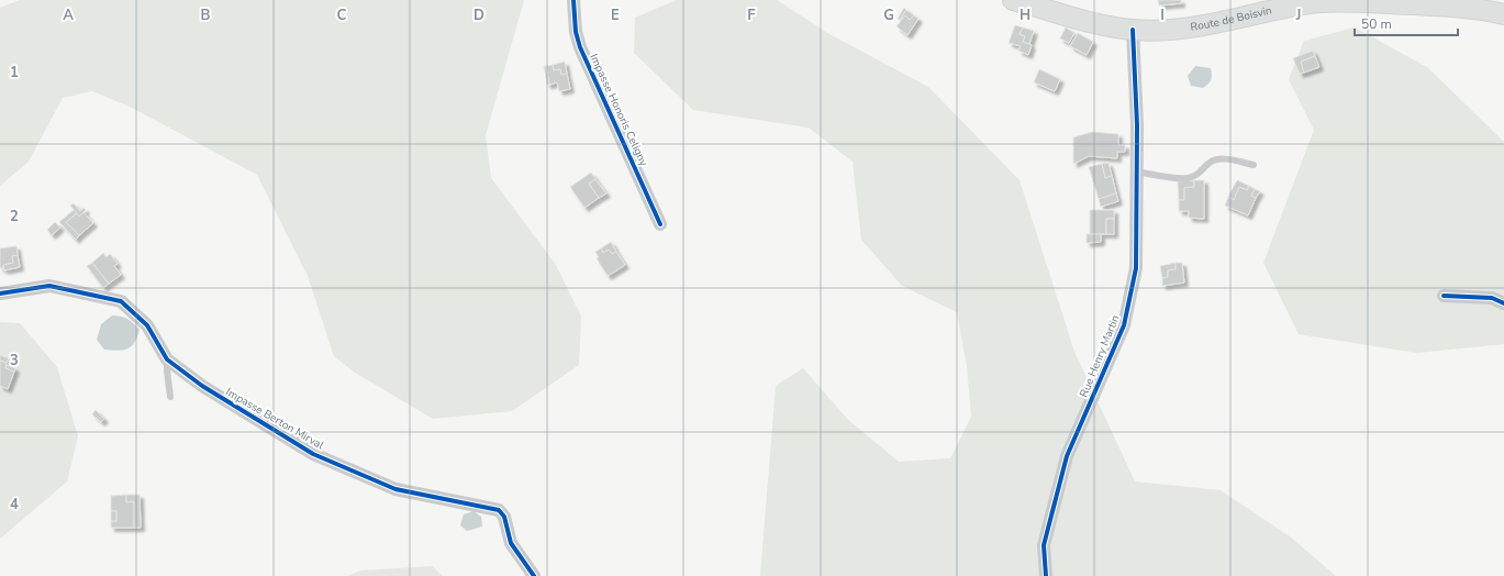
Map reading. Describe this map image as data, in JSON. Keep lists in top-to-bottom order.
{
  "streets": {
    "main road": ["Route de Boisvin"],
    "street": ["Impasse Honoris Celigny", "Rue Henry Martin", "Impasse Berton Mirval"]
  },
  "crossings": [
    ["Route de Boisvin", "Rue Henry Martin"]
  ],
  "scale_bar": "50 m",
  "grid": {
    "columns": [
      "A",
      "B",
      "C",
      "D",
      "E",
      "F",
      "G",
      "H",
      "I",
      "J"
    ],
    "rows": [
      "1",
      "2",
      "3",
      "4"
    ]
  }
}
